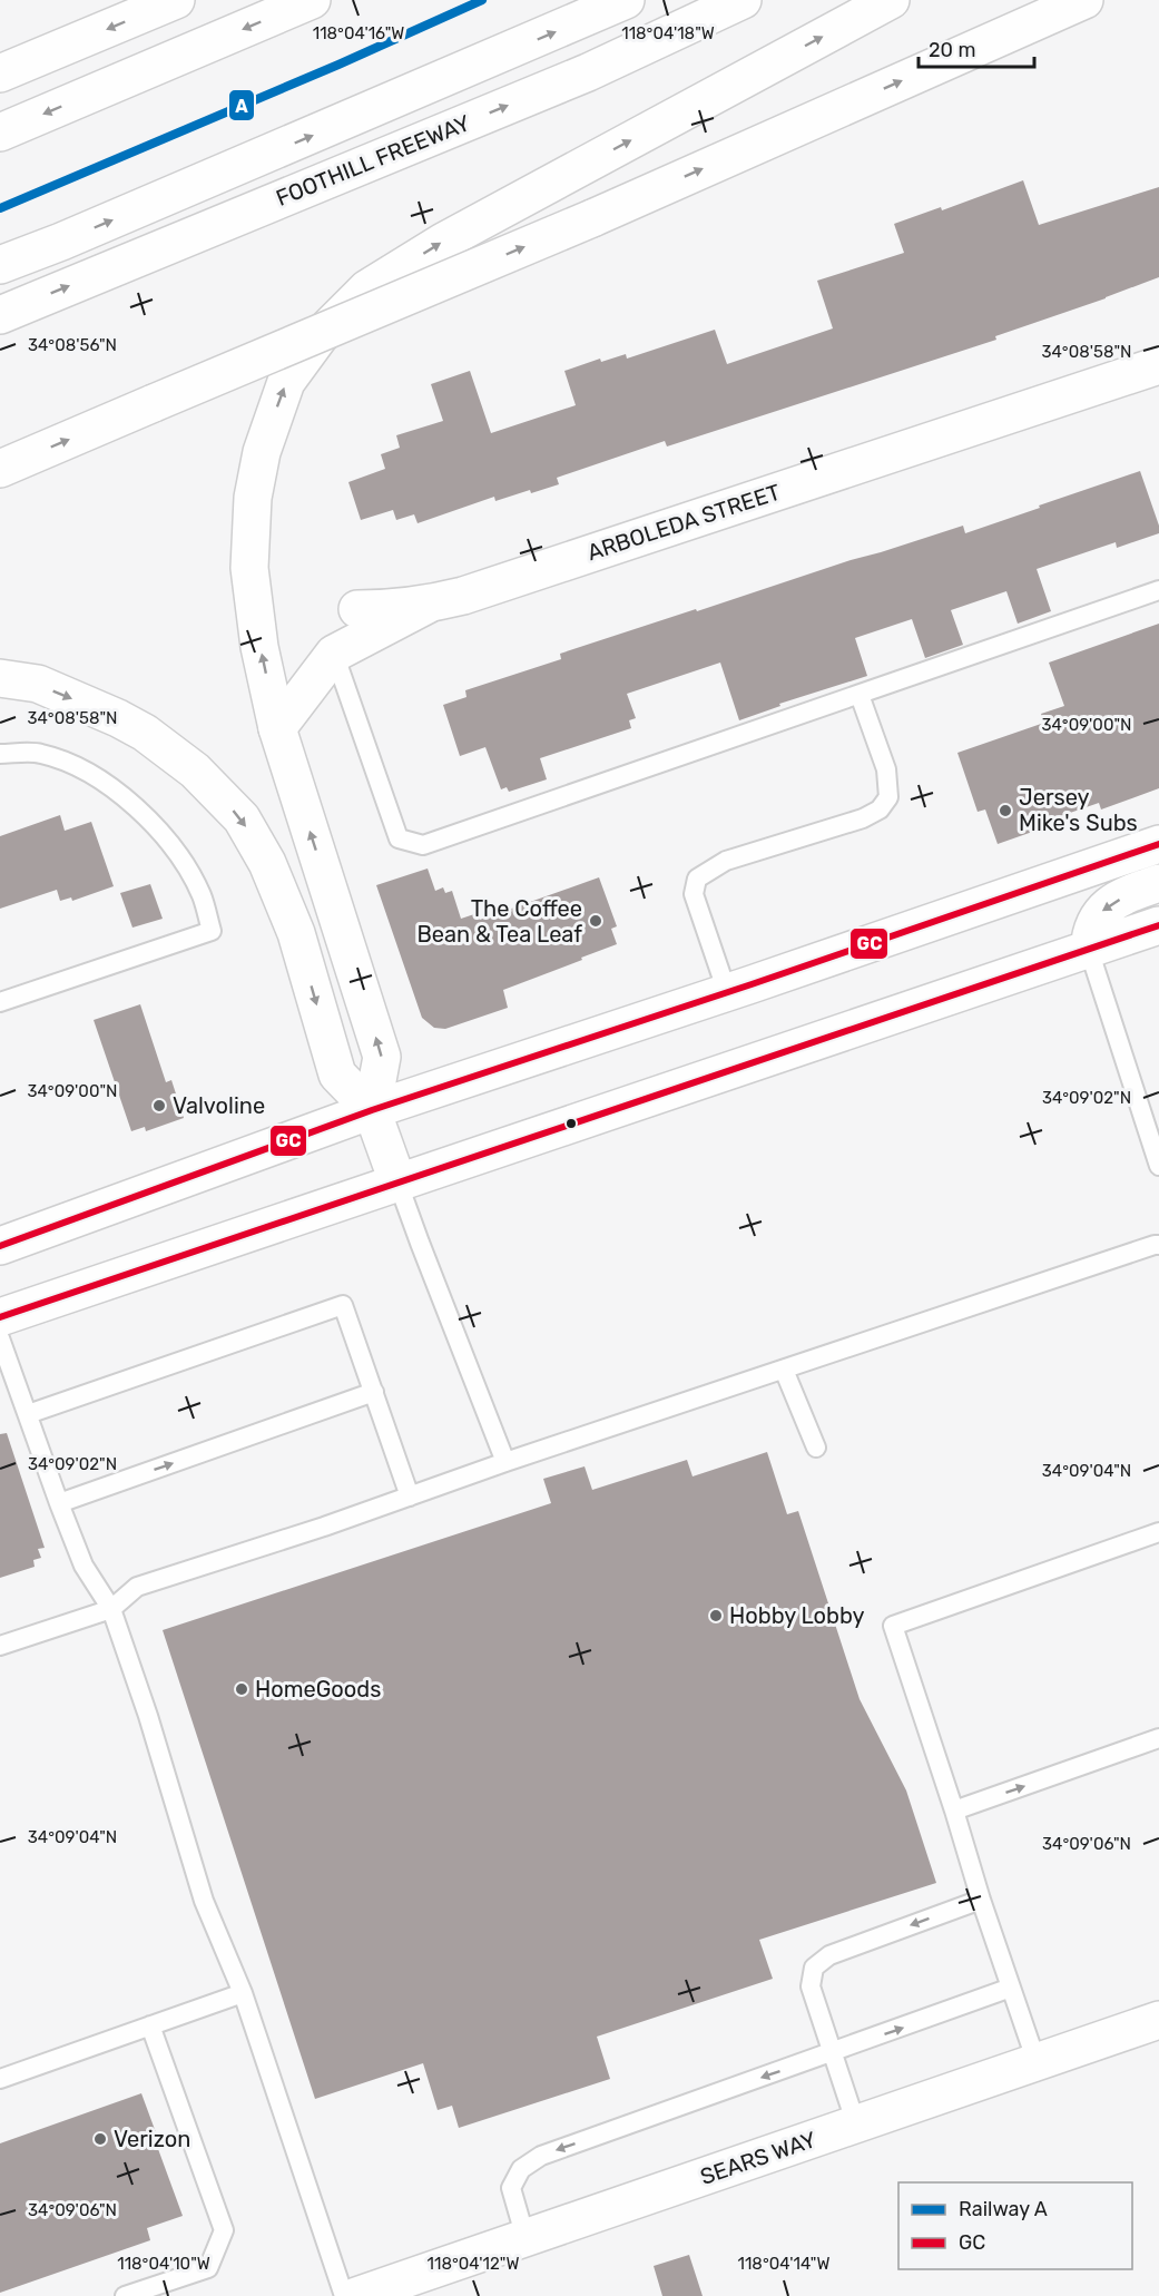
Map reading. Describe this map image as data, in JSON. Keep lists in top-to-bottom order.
{
  "streets": {
    "main road": ["FOOTHILL FREEWAY", "ARBOLEDA STREET", "SEARS WAY"]
  },
  "places": [
    "Jersey Mike's Subs",
    "The Coffee Bean & Tea Leaf",
    "Valvoline",
    "Hobby Lobby",
    "HomeGoods",
    "Verizon"
  ],
  "lines": ["rail line A", "transit line GC"],
  "legend": ["Railway A", "GC"],
  "scale_bar": "20 m",
  "coordinates": [
    "118°04'16\"W",
    "118°04'18\"W",
    "34°08'56\"N",
    "34°08'58\"N",
    "34°09'00\"N",
    "34°09'02\"N",
    "34°09'04\"N",
    "34°09'06\"N",
    "118°04'10\"W",
    "118°04'12\"W",
    "118°04'14\"W"
  ]
}
